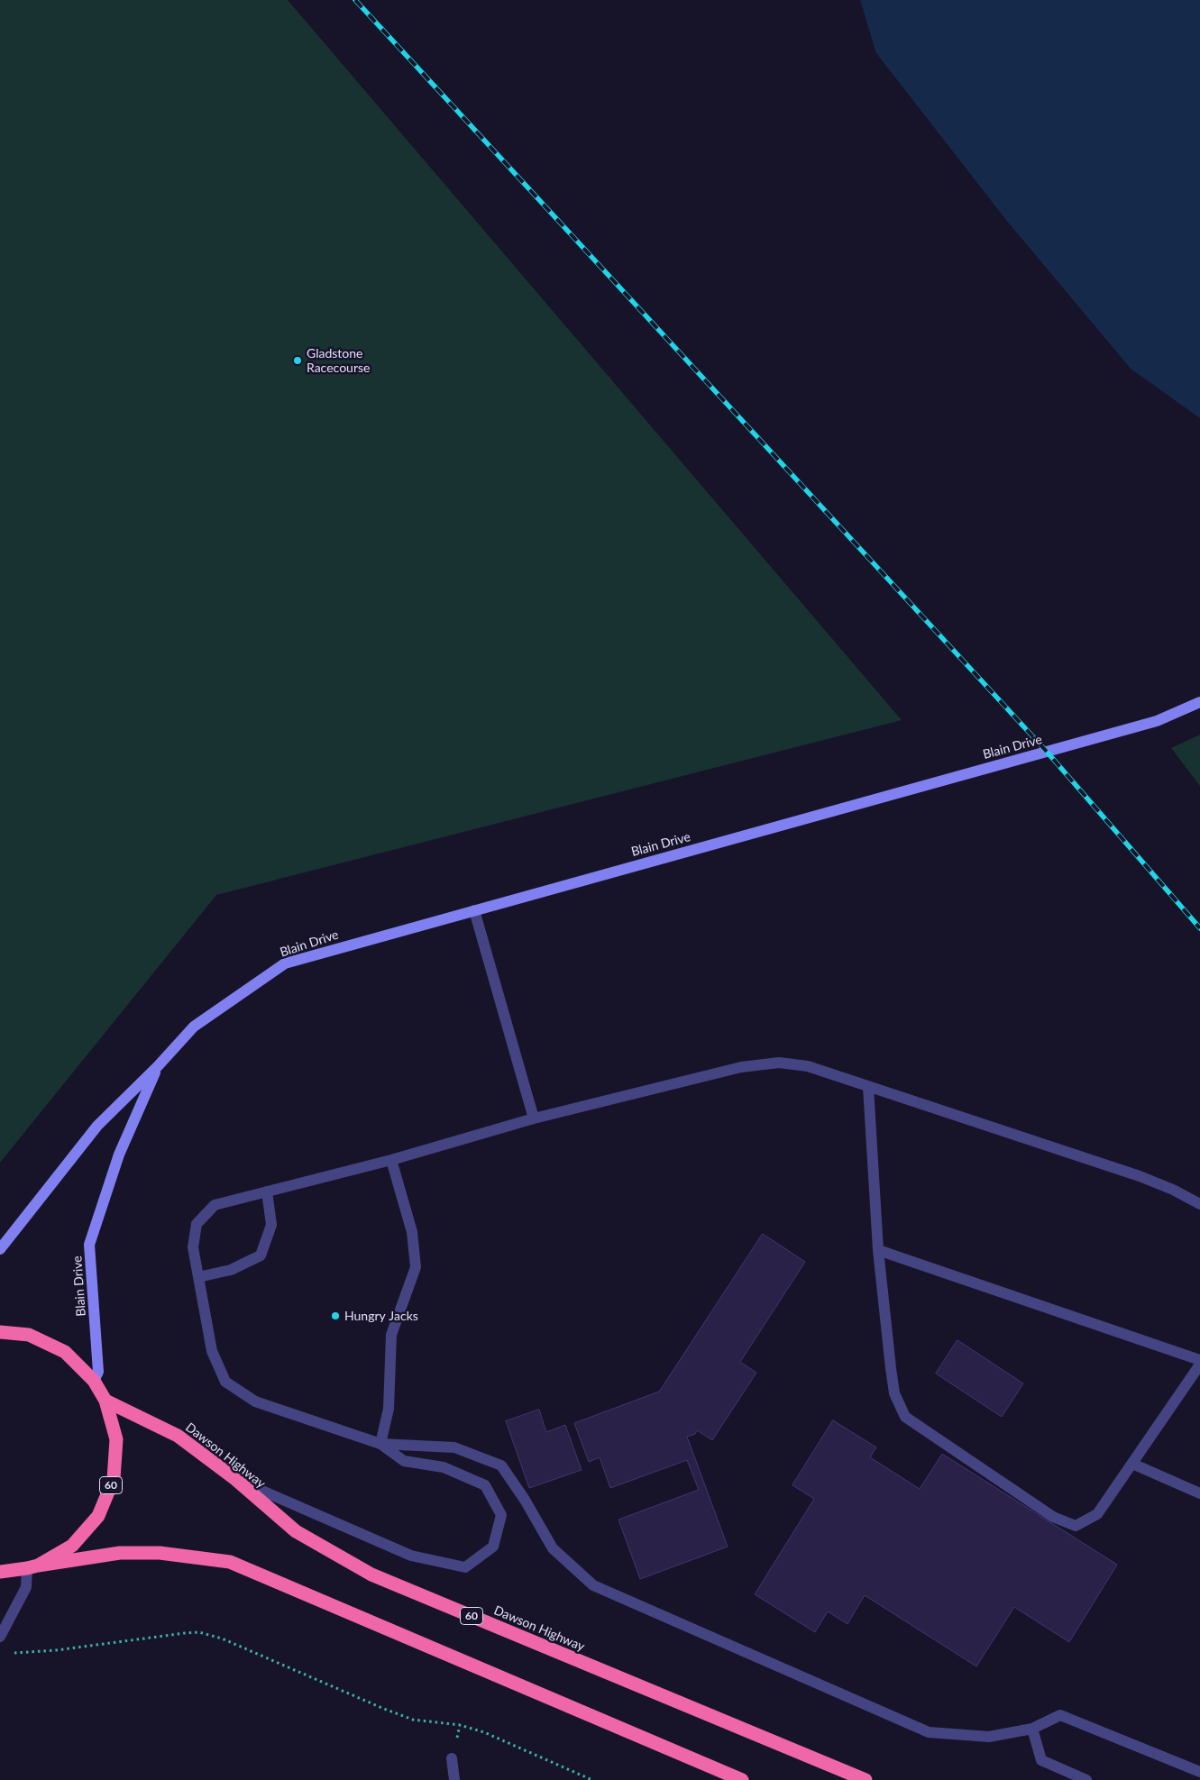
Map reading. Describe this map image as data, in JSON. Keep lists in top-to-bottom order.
{
  "streets": {
    "highway": ["Dawson Highway", "60"],
    "main road": ["Blain Drive"]
  },
  "crossings": [
    ["Blain Drive", "60"],
    ["Dawson Highway", "60"]
  ],
  "places": ["Gladstone Racecourse", "Hungry Jacks"]
}
